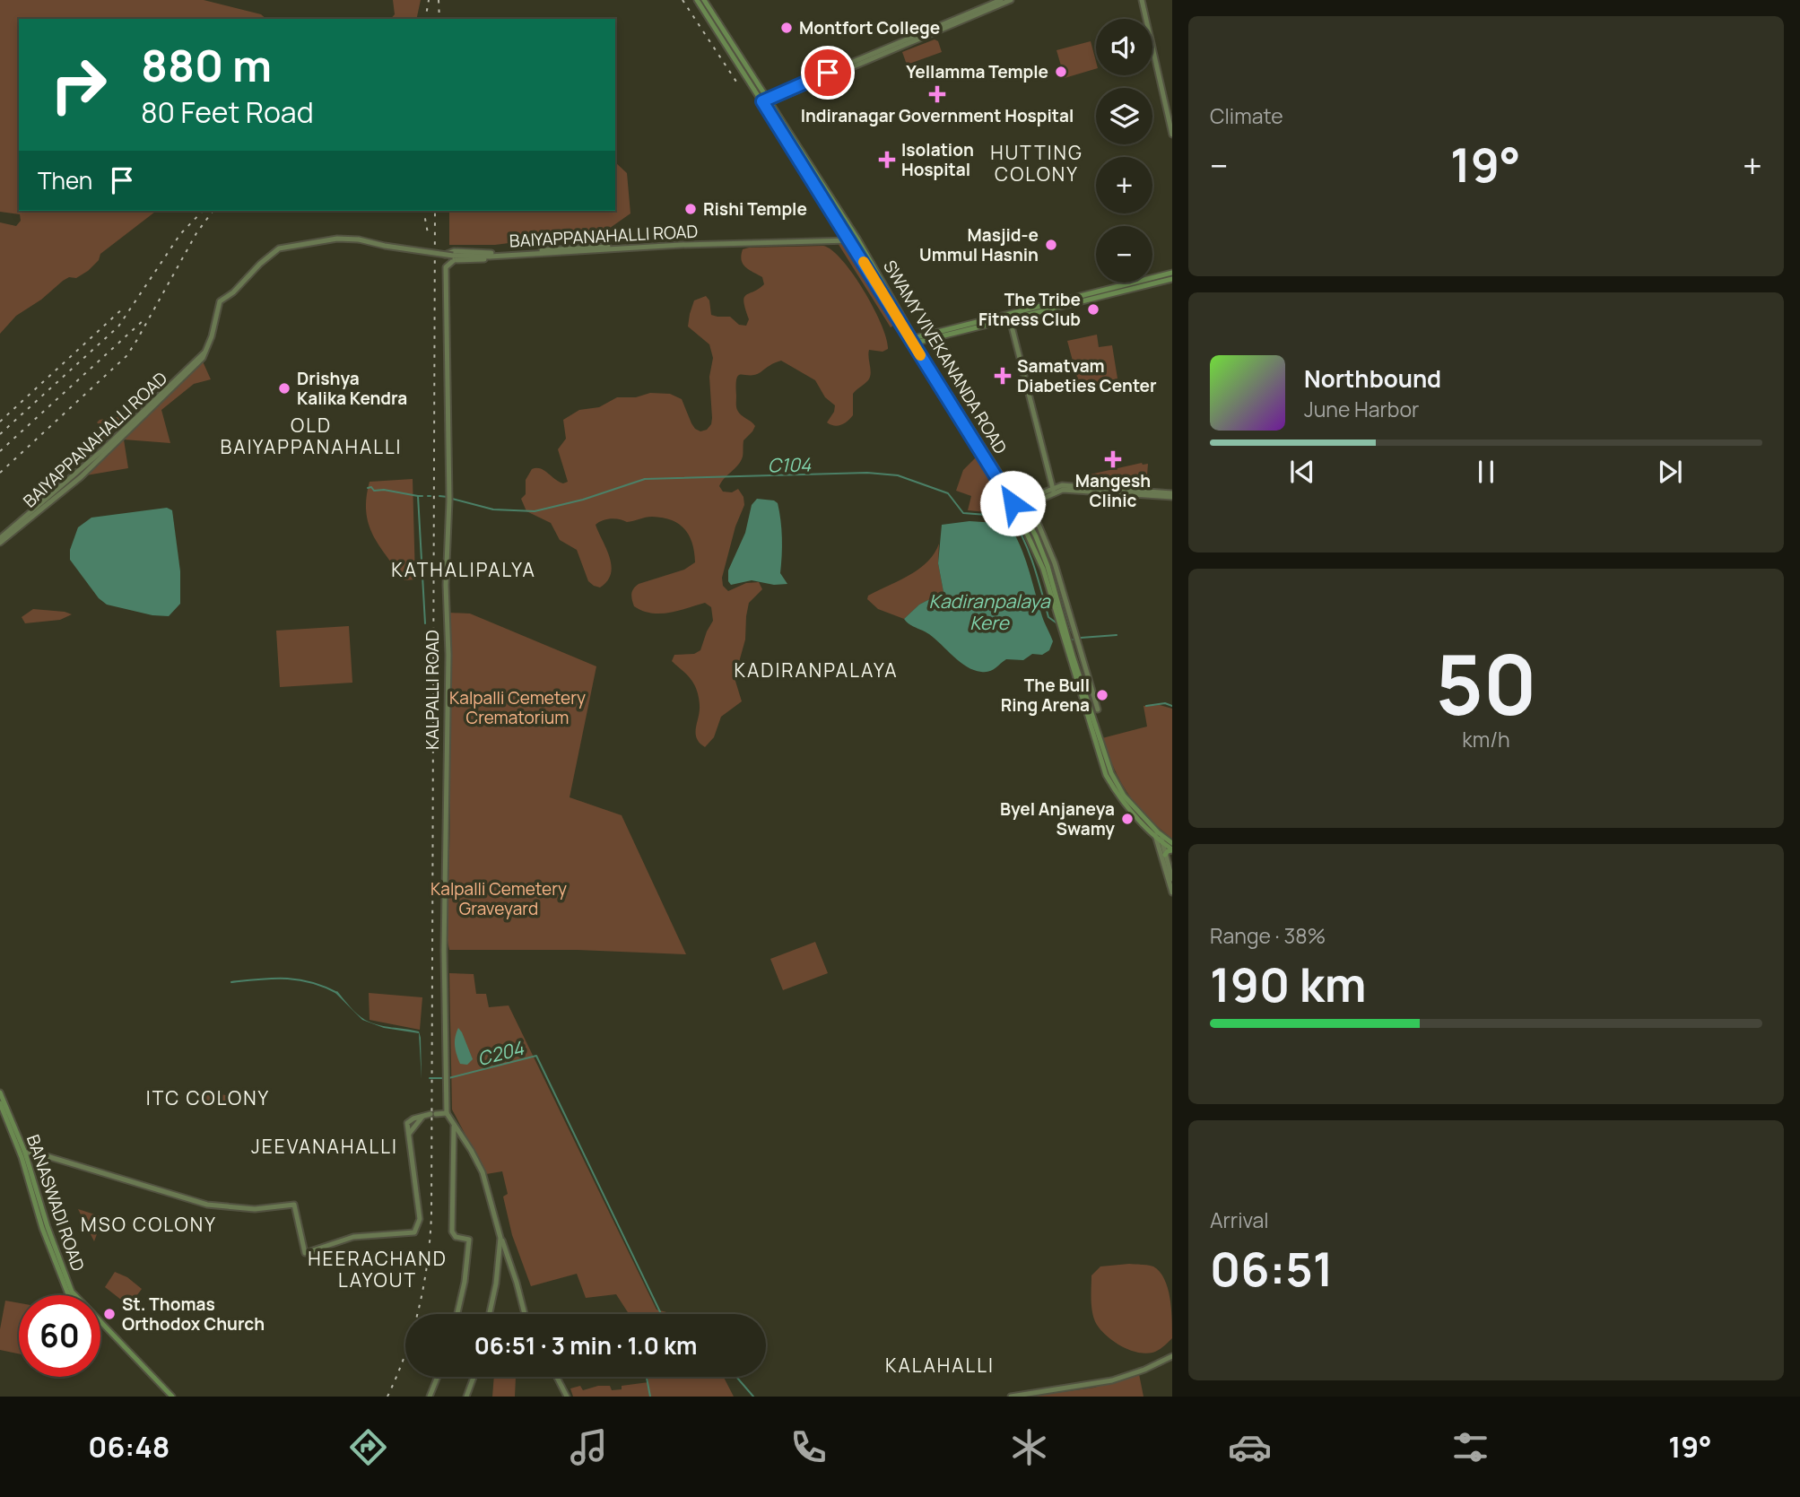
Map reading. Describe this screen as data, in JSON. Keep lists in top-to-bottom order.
{
  "streets": {
    "main road": ["SWAMY VIVEKANANDA ROAD", "BANASWADI ROAD"],
    "street": ["BAIYAPPANAHALLI ROAD", "KALPALLI ROAD"]
  },
  "crossings": [
    ["BAIYAPPANAHALLI ROAD", "SWAMY VIVEKANANDA ROAD"]
  ],
  "districts": [
    "HUTTING COLONY",
    "OLD BAIYAPPANAHALLI",
    "KATHALIPALYA",
    "KADIRANPALAYA",
    "ITC COLONY",
    "JEEVANAHALLI",
    "MSO COLONY",
    "HEERACHAND LAYOUT",
    "KALAHALLI"
  ],
  "water": ["C104", "Kadiranpalaya Kere", "C204"],
  "parks": ["Kalpalli Cemetery Crematorium", "Kalpalli Cemetery Graveyard"],
  "places": {
    "other": [
      "Montfort College",
      "Yellamma Temple",
      "Rishi Temple",
      "Masjid-e Ummul Hasnin",
      "The Tribe Fitness Club",
      "Drishya Kalika Kendra",
      "The Bull Ring Arena",
      "Byel Anjaneya Swamy",
      "St. Thomas Orthodox Church"
    ],
    "health": [
      "Indiranagar Government Hospital",
      "Isolation Hospital",
      "Samatvam Diabeties Center",
      "Mangesh Clinic"
    ]
  },
  "page": {
    "tile": [
      "Climate",
      ["50", "km/h"],
      ["Range · 38%", "190 km"],
      ["Arrival", "06:51"]
    ],
    "map_buttons": ["+", "−"],
    "turn": ["880 m", "80 Feet Road"],
    "heat": ["−", "19°", "+"],
    "then": "Then",
    "song": ["Northbound", "June Harbor"],
    "limit": "60",
    "trip": "06:51 · 3 min · 1.0 km",
    "tabs": ["06:48", "19°"]
  }
}
